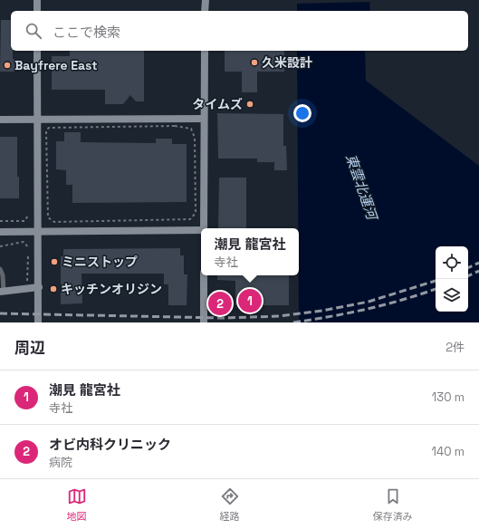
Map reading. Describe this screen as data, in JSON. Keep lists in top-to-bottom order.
{
  "water": ["東雲北運河"],
  "places": [
    "久米設計",
    "Bayfrere East",
    "タイムズ",
    "ミニストップ",
    "キッチンオリジン"
  ],
  "page": {
    "search": "ここで検索",
    "popup": ["潮見 龍宮社", "寺社"],
    "pins": ["1", "2"],
    "heading": ["周辺", "2件"],
    "list": [
      {
        "mark": "1",
        "name": "潮見 龍宮社",
        "note": "寺社",
        "value": "130 m"
      },
      {
        "mark": "2",
        "name": "オビ内科クリニック",
        "note": "病院",
        "value": "140 m"
      }
    ],
    "nav": ["地図", "経路", "保存済み"]
  }
}
